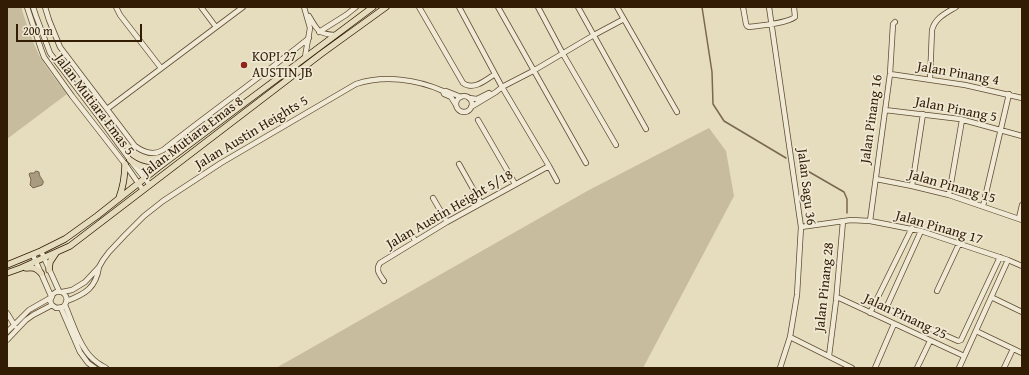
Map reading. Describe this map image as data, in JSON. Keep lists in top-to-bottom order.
{
  "streets": {
    "main road": ["Jalan Mutiara Emas 8"],
    "street": [
      "Jalan Pinang 4",
      "Jalan Mutiara Emas 5",
      "Jalan Pinang 5",
      "Jalan Pinang 16",
      "Jalan Austin Heights 5",
      "Jalan Sagu 36",
      "Jalan Pinang 15",
      "Jalan Austin Height 5/18",
      "Jalan Pinang 17",
      "Jalan Pinang 28",
      "Jalan Pinang 25"
    ]
  },
  "crossings": [
    ["Jalan Pinang 4", "Jalan Pinang 16"],
    ["Jalan Mutiara Emas 5", "Jalan Mutiara Emas 8"],
    ["Jalan Pinang 5", "Jalan Pinang 16"],
    ["Jalan Pinang 16", "Jalan Pinang 15"],
    ["Jalan Pinang 16", "Jalan Pinang 17"],
    ["Jalan Sagu 36", "Jalan Pinang 17"],
    ["Jalan Pinang 17", "Jalan Pinang 28"],
    ["Jalan Pinang 28", "Jalan Pinang 25"]
  ],
  "places": ["KOPI 27 AUSTIN JB"],
  "scale_bar": "200 m"
}
